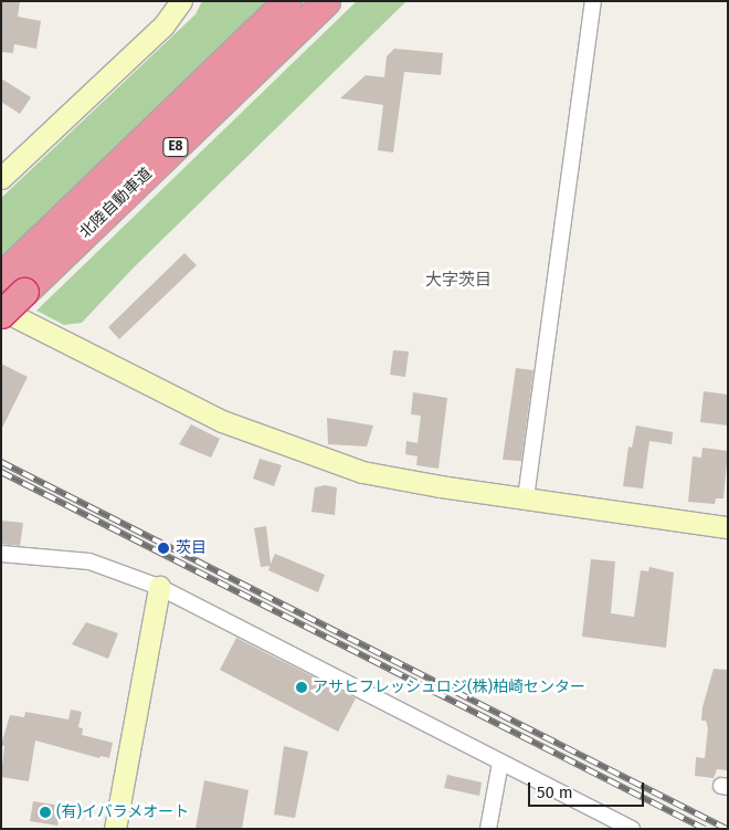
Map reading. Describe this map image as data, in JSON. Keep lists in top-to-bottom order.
{
  "streets": {
    "highway": ["E8", "北陸自動車道"]
  },
  "districts": ["大字茨目"],
  "places": ["茨目", "アサヒフレッシュロジ(株)柏崎センター", "(有)イバラメオート"],
  "scale_bar": "50 m"
}
